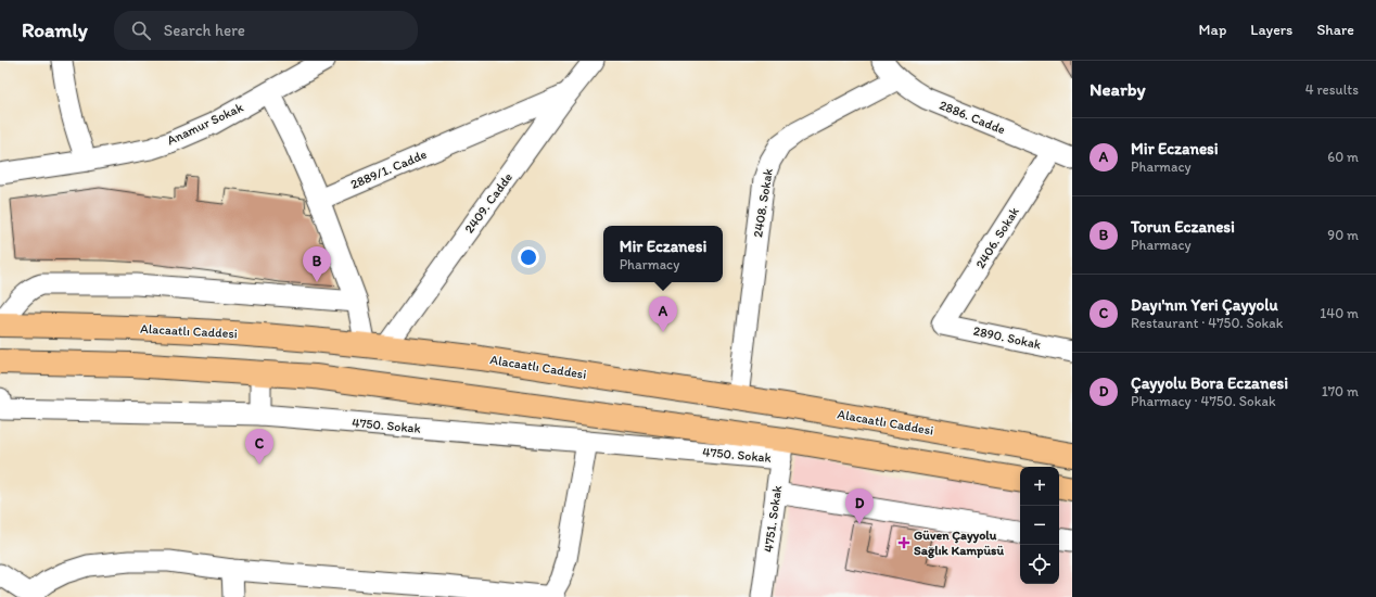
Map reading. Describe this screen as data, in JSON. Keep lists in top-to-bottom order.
{
  "streets": {
    "main road": ["Alacaatlı Caddesi"],
    "street": [
      "2886. Cadde",
      "Anamur Sokak",
      "2889/1. Cadde",
      "2409. Cadde",
      "2408. Sokak",
      "2406. Sokak",
      "2890. Sokak",
      "4750. Sokak",
      "4751. Sokak"
    ]
  },
  "crossings": [
    ["2886. Cadde", "2408. Sokak"],
    ["2886. Cadde", "2406. Sokak"],
    ["2889/1. Cadde", "2409. Cadde"],
    ["2409. Cadde", "Alacaatlı Caddesi"],
    ["2408. Sokak", "Alacaatlı Caddesi"],
    ["2406. Sokak", "2890. Sokak"],
    ["4750. Sokak", "4751. Sokak"]
  ],
  "places": {
    "health": ["Güven Çayyolu Sağlık Kampüsü"]
  },
  "page": {
    "header": "Roamly",
    "search": "Search here",
    "nav": ["Map", "Layers", "Share"],
    "heading": ["Nearby", "4 results"],
    "list": [
      {
        "mark": "A",
        "name": "Mir Eczanesi",
        "note": "Pharmacy",
        "value": "60 m"
      },
      {
        "mark": "B",
        "name": "Torun Eczanesi",
        "note": "Pharmacy",
        "value": "90 m"
      },
      {
        "mark": "C",
        "name": "Dayı'nın Yeri Çayyolu",
        "note": "Restaurant · 4750. Sokak",
        "value": "140 m"
      },
      {
        "mark": "D",
        "name": "Çayyolu Bora Eczanesi",
        "note": "Pharmacy · 4750. Sokak",
        "value": "170 m"
      }
    ],
    "popup": ["Mir Eczanesi", "Pharmacy"],
    "pins": [
      "B",
      "A",
      "C",
      "D"
    ],
    "map_buttons": ["+", "−"]
  }
}
